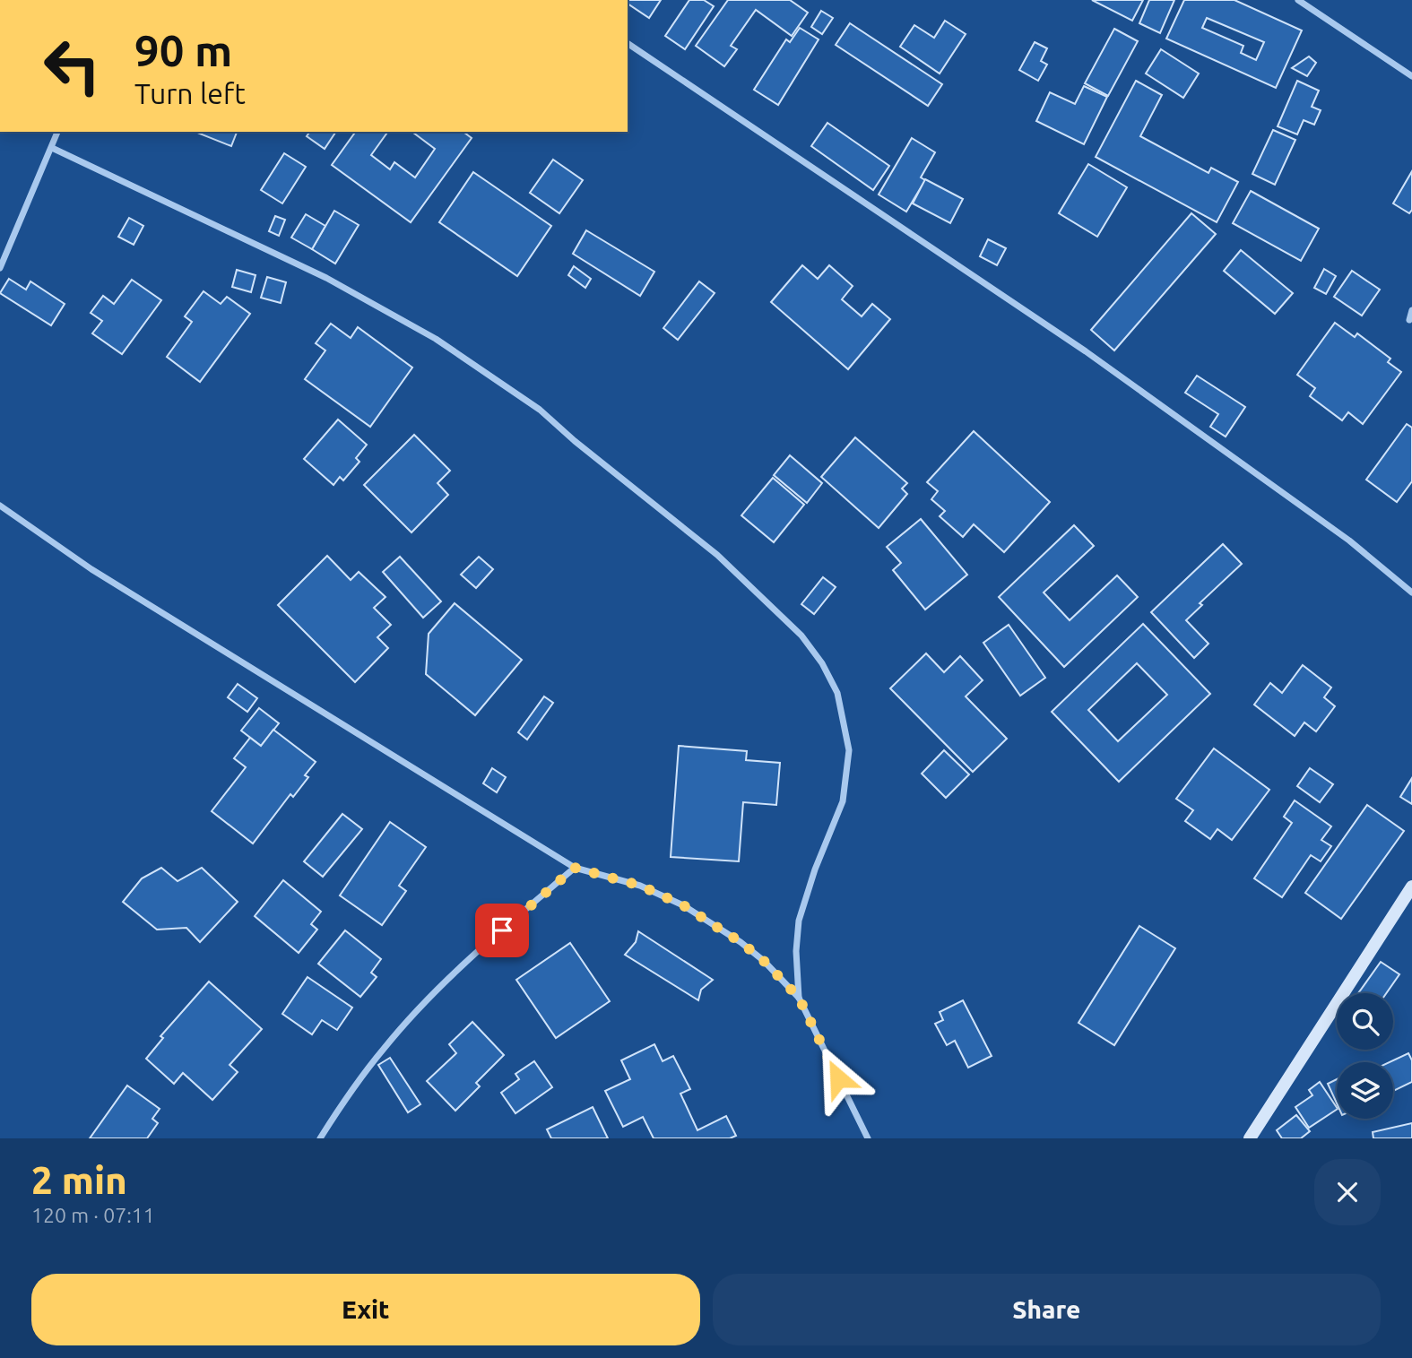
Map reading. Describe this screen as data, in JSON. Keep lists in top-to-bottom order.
{
  "page": {
    "turn": ["90 m", "Turn left"],
    "heading": ["2 min", "120 m · 07:11"],
    "buttons": ["Exit", "Share"]
  }
}
